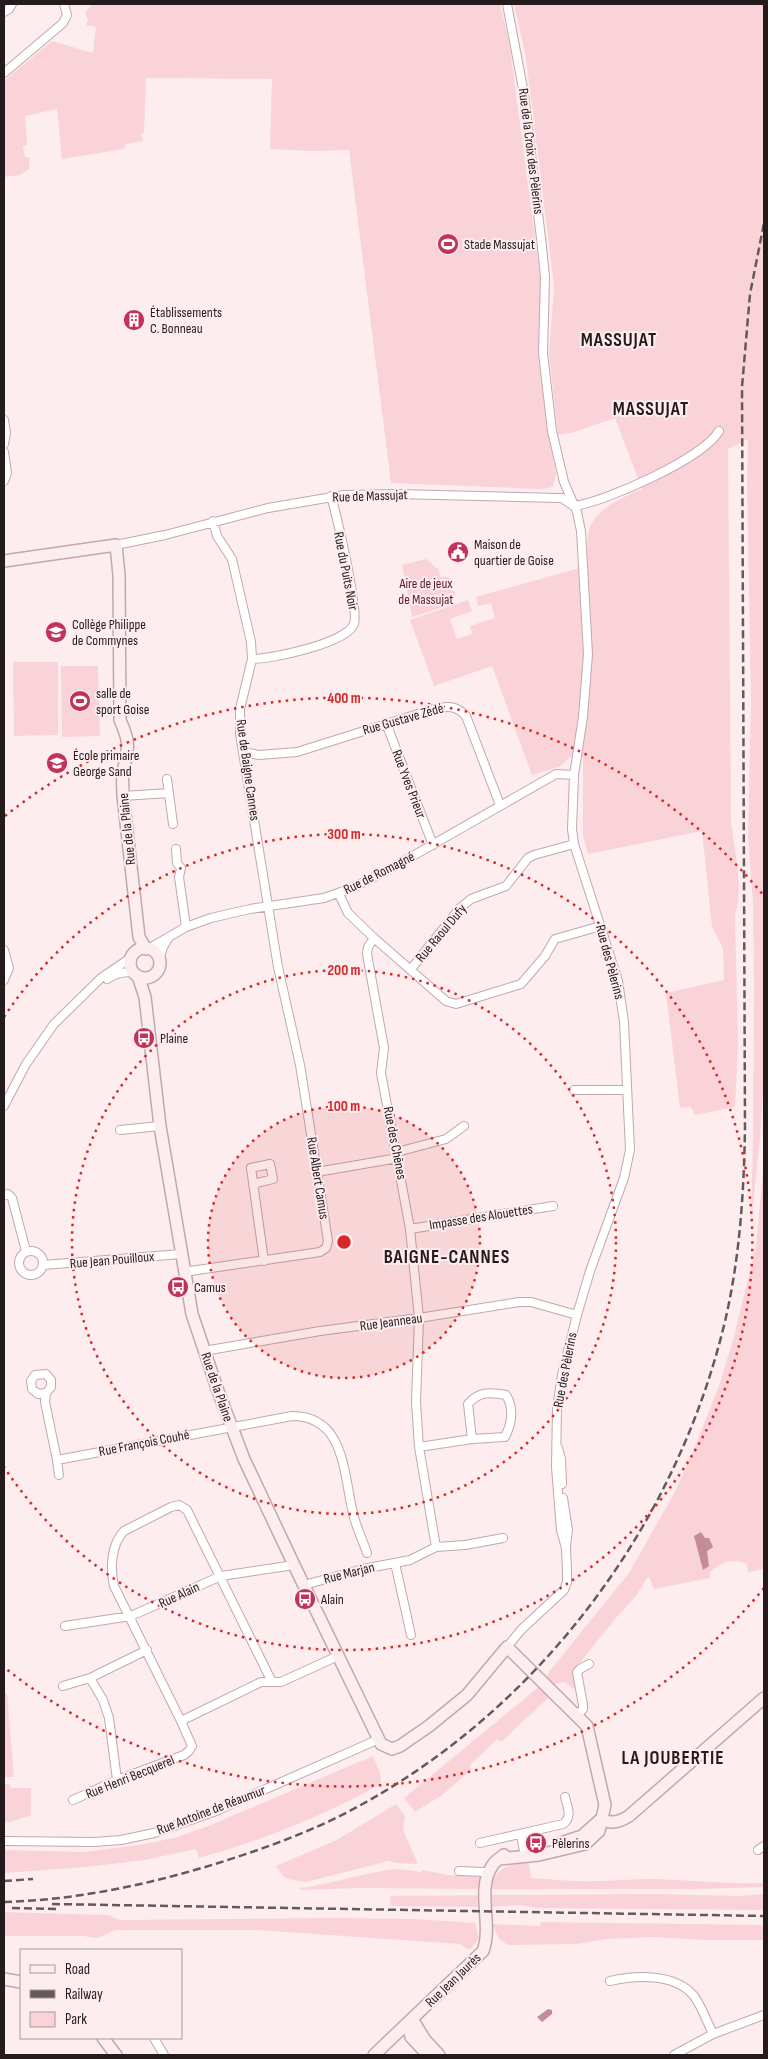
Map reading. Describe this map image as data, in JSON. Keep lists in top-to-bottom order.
{
  "streets": {
    "street": [
      "Rue de la Croix des Pèlerins",
      "Rue de Massujat",
      "Rue du Puits Noir",
      "Rue Gustave Zédé",
      "Rue de Baigne Cannes",
      "Rue Yves Prieur",
      "Rue de la Plaine",
      "Rue de Romagné",
      "Rue Raoul Dufy",
      "Rue des Pèlerins",
      "Rue des Chênes",
      "Rue Albert Camus",
      "Impasse des Alouettes",
      "Rue Jean Pouilloux",
      "Rue Jeanneau",
      "Rue François Couhé",
      "Rue Marjan",
      "Rue Alain",
      "Rue Henri Becquerel",
      "Rue Antoine de Réaumur",
      "Rue Jean Jaurès"
    ]
  },
  "crossings": [
    ["Rue de la Croix des Pèlerins", "Rue de Massujat"],
    ["Rue de la Croix des Pèlerins", "Rue des Pèlerins"],
    ["Rue de Massujat", "Rue du Puits Noir"],
    ["Rue de Massujat", "Rue de Baigne Cannes"],
    ["Rue de Massujat", "Rue de la Plaine"],
    ["Rue de Massujat", "Rue des Pèlerins"],
    ["Rue du Puits Noir", "Rue de Baigne Cannes"],
    ["Rue Gustave Zédé", "Rue de Baigne Cannes"],
    ["Rue Gustave Zédé", "Rue Yves Prieur"],
    ["Rue Gustave Zédé", "Rue de Romagné"],
    ["Rue de Baigne Cannes", "Rue de Romagné"],
    ["Rue de Baigne Cannes", "Rue Albert Camus"],
    ["Rue Yves Prieur", "Rue de Romagné"],
    ["Rue de la Plaine", "Rue de Romagné"],
    ["Rue de la Plaine", "Rue Albert Camus"],
    ["Rue de la Plaine", "Rue Jean Pouilloux"],
    ["Rue de la Plaine", "Rue Jeanneau"],
    ["Rue de la Plaine", "Rue François Couhé"],
    ["Rue de la Plaine", "Rue Marjan"],
    ["Rue de la Plaine", "Rue Alain"],
    ["Rue de la Plaine", "Rue Antoine de Réaumur"],
    ["Rue de Romagné", "Rue des Pèlerins"],
    ["Rue de Romagné", "Rue Albert Camus"],
    ["Rue Raoul Dufy", "Rue des Pèlerins"],
    ["Rue des Pèlerins", "Rue Jeanneau"],
    ["Rue des Chênes", "Impasse des Alouettes"],
    ["Rue des Chênes", "Rue Jeanneau"],
    ["Rue des Chênes", "Rue Marjan"]
  ],
  "districts": [
    "MASSUJAT",
    "MASSUJAT",
    "BAIGNE-CANNES",
    "LA JOUBERTIE"
  ],
  "parks": ["Aire de jeux de Massujat"],
  "places": {
    "sports": ["Stade Massujat", "salle de sport Goise"],
    "building": ["Établissements C. Bonneau"],
    "public building": ["Maison de quartier de Goise"],
    "school or university": ["Collège Philippe de Commynes", "École primaire George Sand"],
    "bus stop": [
      "Plaine",
      "Camus",
      "Alain",
      "Pèlerins"
    ]
  },
  "legend": ["Road", "Railway", "Park"],
  "rings": [
    "400 m",
    "300 m",
    "200 m",
    "100 m"
  ]
}
